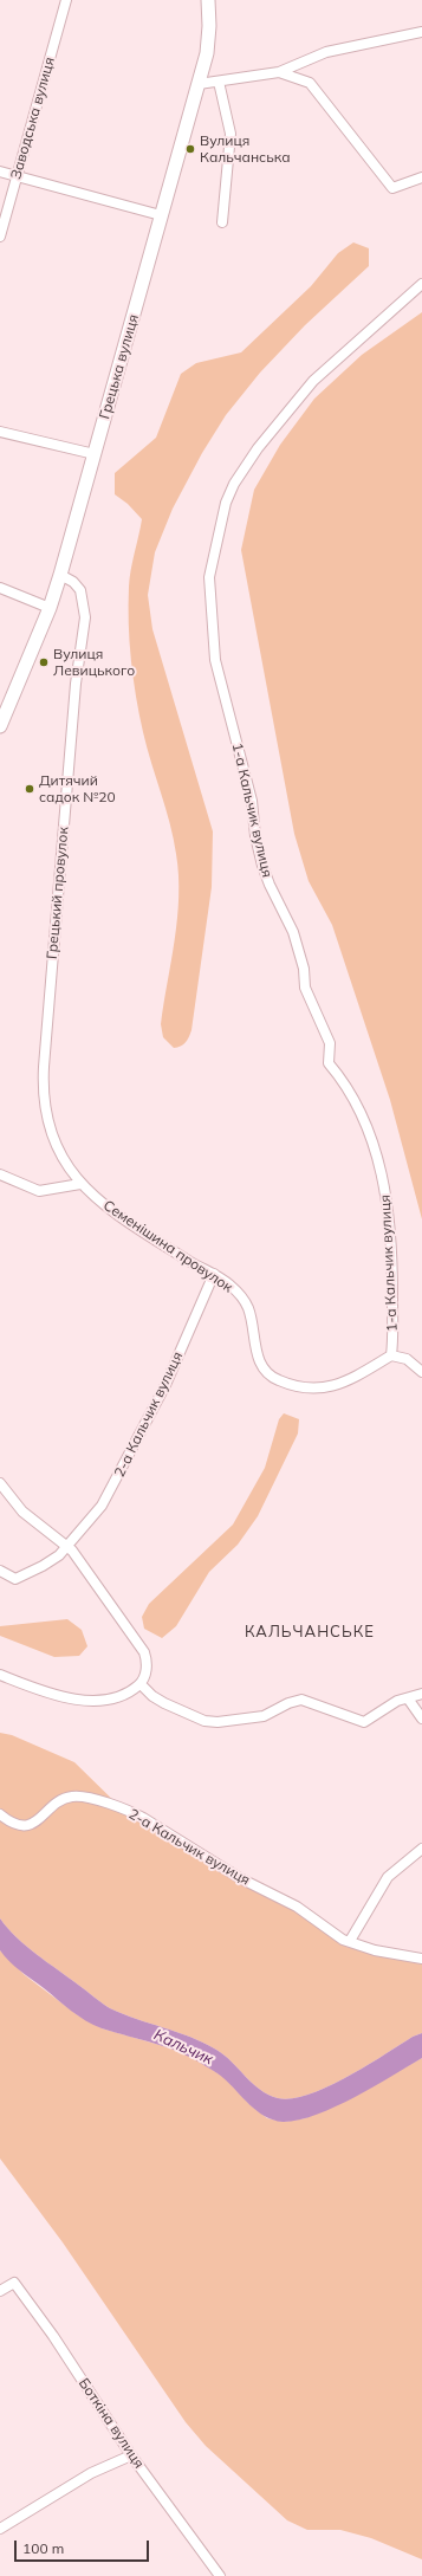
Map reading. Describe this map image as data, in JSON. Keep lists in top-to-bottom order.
{
  "streets": {
    "street": [
      "Заводська вулиця",
      "Грецька вулиця",
      "1-а Кальчик вулиця",
      "Грецький провулок",
      "Семенішина провулок",
      "2-а Кальчик вулиця",
      "Боткіна вулиця"
    ]
  },
  "crossings": [
    ["Грецька вулиця", "Грецький провулок"],
    ["1-а Кальчик вулиця", "Семенішина провулок"],
    ["Грецький провулок", "Семенішина провулок"],
    ["Семенішина провулок", "2-а Кальчик вулиця"]
  ],
  "districts": ["КАЛЬЧАНСЬКЕ"],
  "water": ["Кальчик"],
  "places": ["Вулиця Кальчанська", "Вулиця Левицького", "Дитячий садок №20"],
  "scale_bar": "100 m"
}
